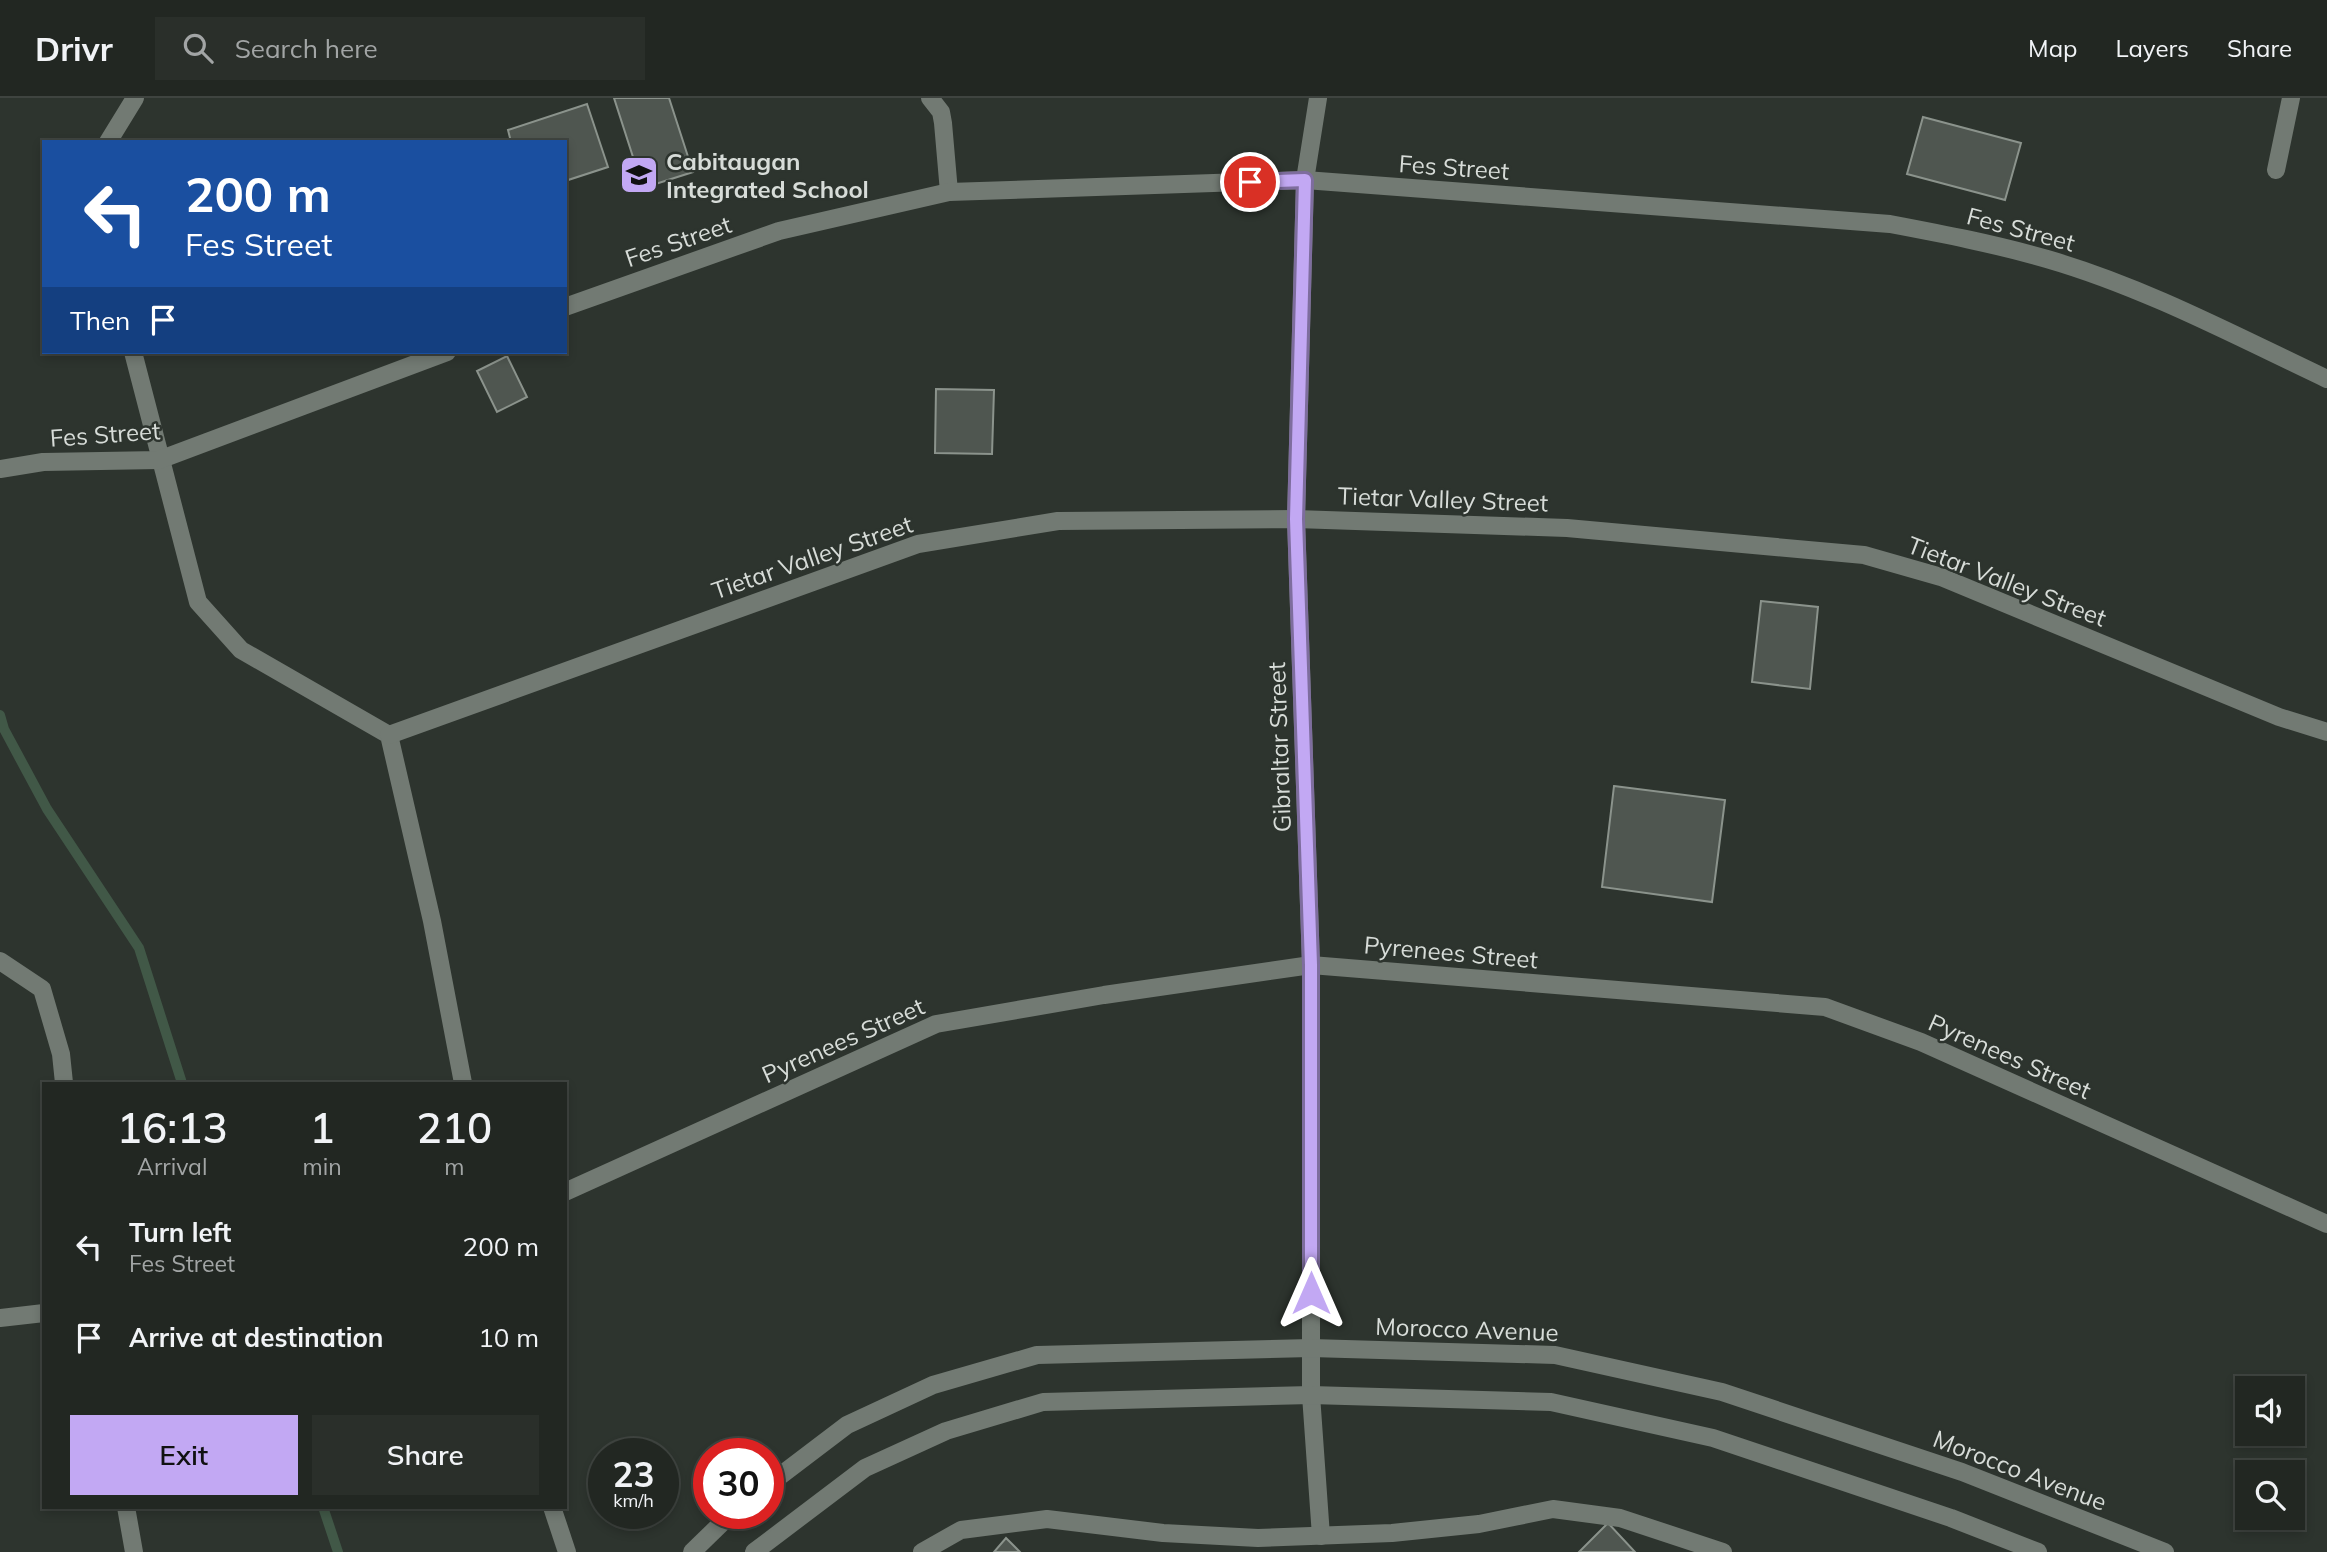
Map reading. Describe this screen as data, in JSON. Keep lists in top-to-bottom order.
{
  "streets": {
    "street": [
      "Fes Street",
      "Tietar Valley Street",
      "Gibraltar Street",
      "Pyrenees Street",
      "Morocco Avenue"
    ]
  },
  "crossings": [
    ["Fes Street", "Gibraltar Street"],
    ["Tietar Valley Street", "Gibraltar Street"],
    ["Gibraltar Street", "Pyrenees Street"],
    ["Gibraltar Street", "Morocco Avenue"]
  ],
  "places": {
    "school or university": ["Cabitaugan Integrated School"]
  },
  "page": {
    "header": "Drivr",
    "search": "Search here",
    "nav": ["Map", "Layers", "Share"],
    "turn": ["200 m", "Fes Street"],
    "then": "Then",
    "eta": [
      "16:13",
      "Arrival",
      "1",
      "min",
      "210",
      "m"
    ],
    "list": [
      {
        "name": "Turn left",
        "note": "Fes Street",
        "value": "200 m"
      },
      {
        "name": "Arrive at destination",
        "value": "10 m"
      }
    ],
    "buttons": ["Exit", "Share"],
    "speed": "23 km/h",
    "limit": "30"
  }
}
